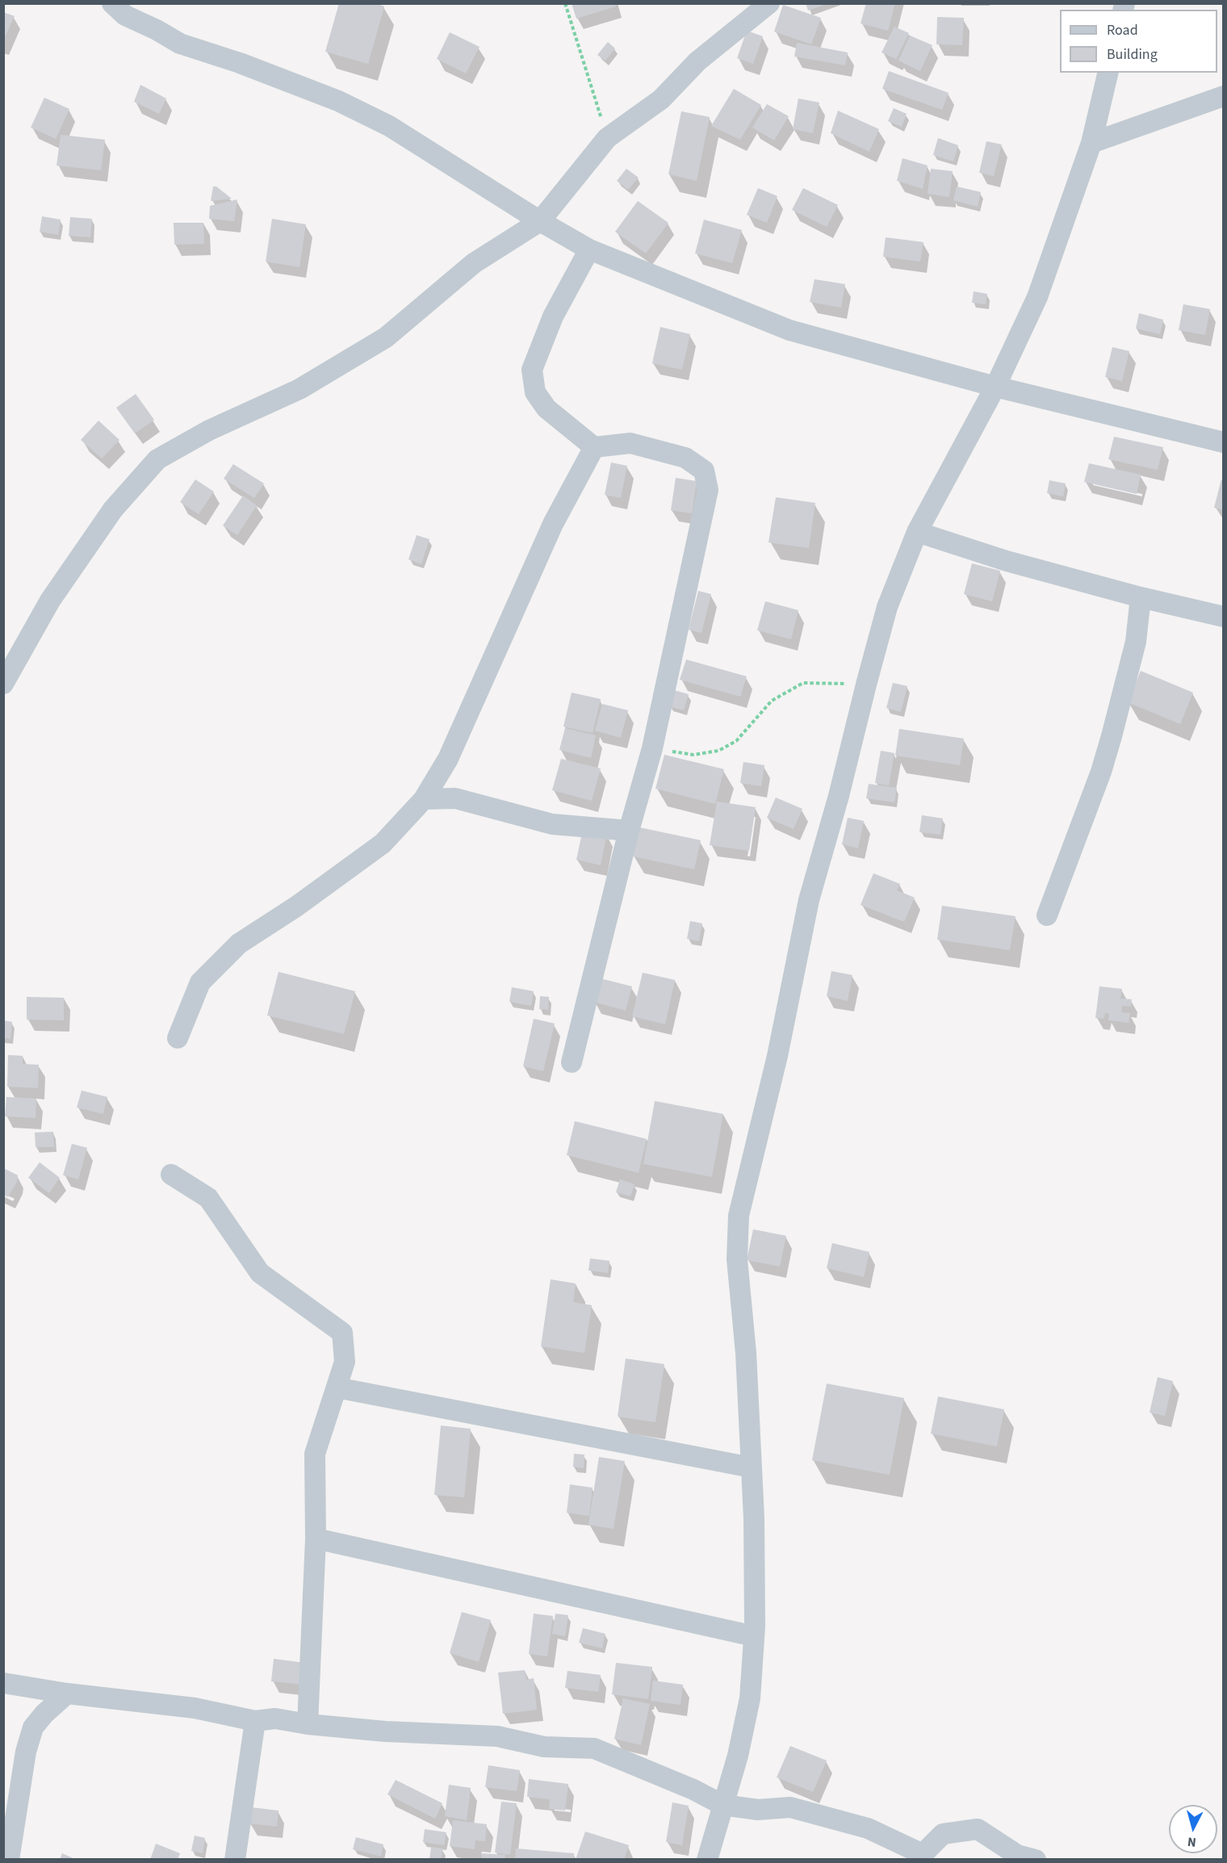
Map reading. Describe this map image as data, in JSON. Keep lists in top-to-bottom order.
{
  "legend": ["Road", "Building"],
  "north": "bottom"
}
